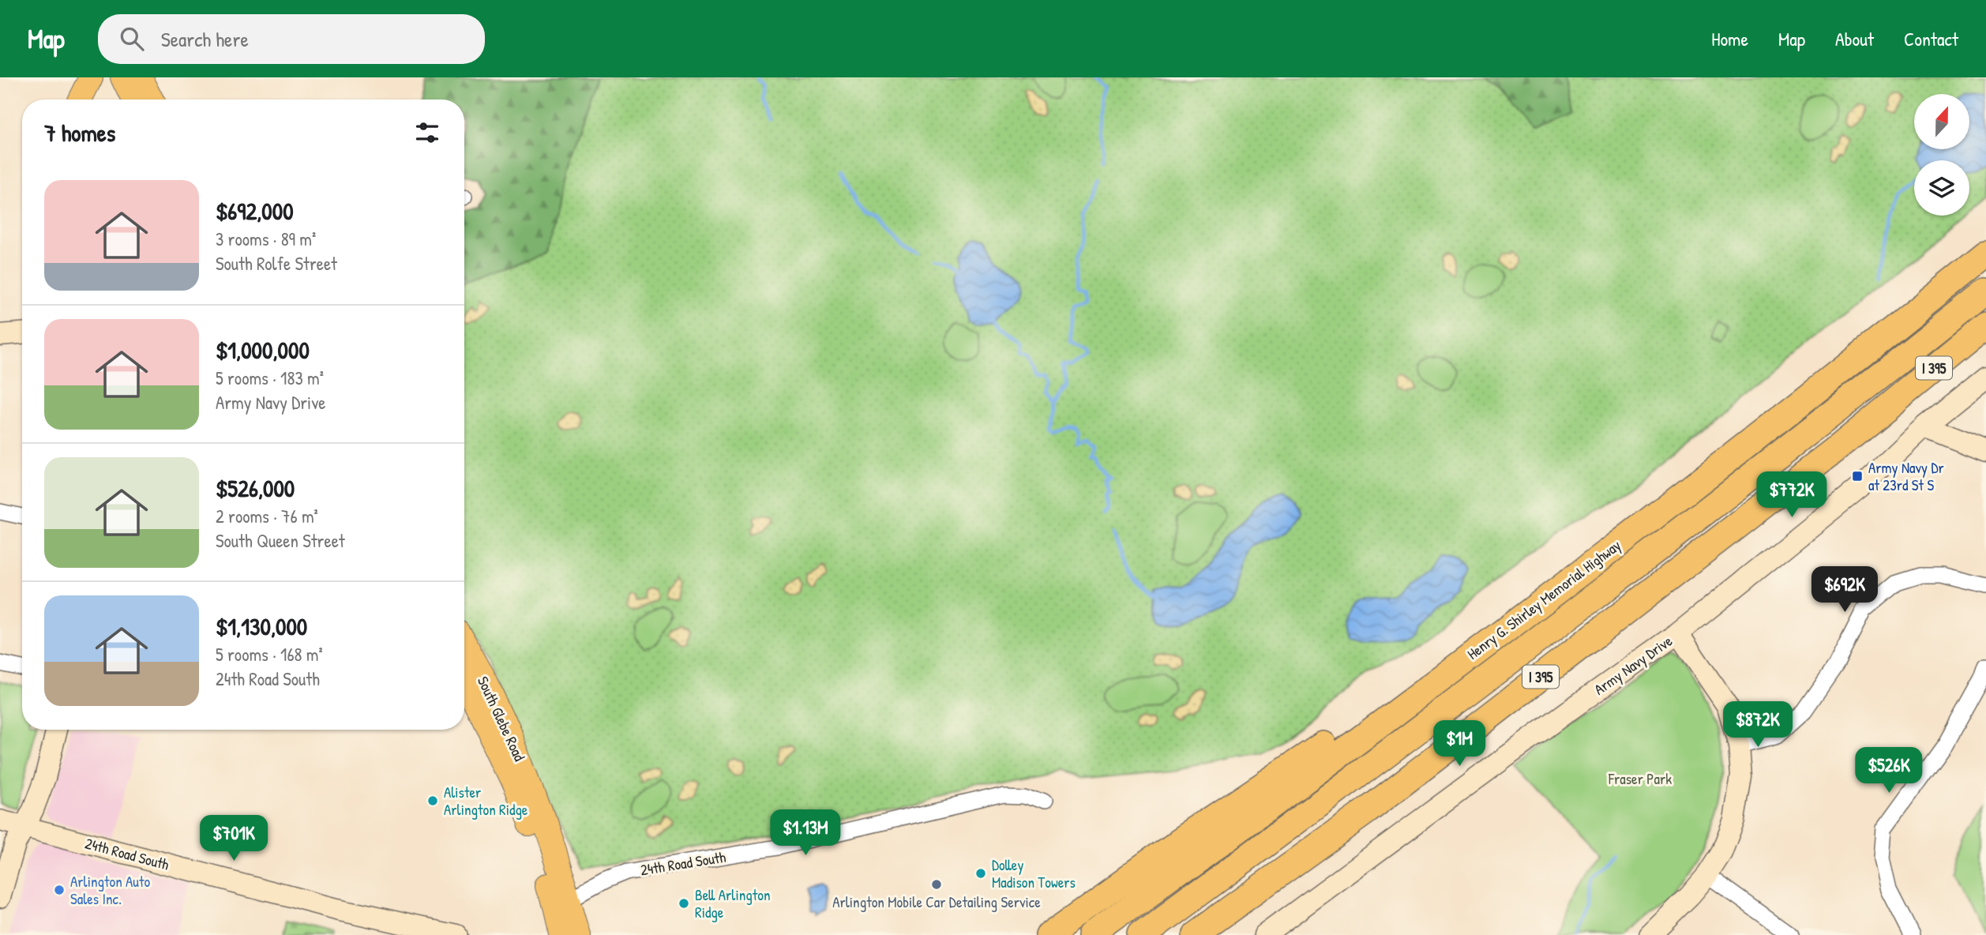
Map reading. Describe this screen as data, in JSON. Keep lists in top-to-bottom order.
{
  "streets": {
    "highway": ["I 395", "Henry G. Shirley Memorial Highway"],
    "main road": ["South Glebe Road"],
    "street": ["Army Navy Drive", "24th Road South"]
  },
  "crossings": [
    ["South Glebe Road", "24th Road South"]
  ],
  "parks": ["Fraser Park"],
  "places": {
    "transit": ["Army Navy Dr at 23rd St S"],
    "other": [
      "Alister Arlington Ridge",
      "Dolley Madison Towers",
      "Arlington Mobile Car Detailing Service",
      "Arlington Auto Sales Inc.",
      "Bell Arlington Ridge"
    ]
  },
  "north": "top",
  "page": {
    "header": "Map",
    "search": "Search here",
    "nav": [
      "Home",
      "Map",
      "About",
      "Contact"
    ],
    "heading": "7 homes",
    "list": [
      {
        "name": "$692,000",
        "note": "3 rooms · 89 m² · South Rolfe Street"
      },
      {
        "name": "$1,000,000",
        "note": "5 rooms · 183 m² · Army Navy Drive"
      },
      {
        "name": "$526,000",
        "note": "2 rooms · 76 m² · South Queen Street"
      },
      {
        "name": "$1,130,000",
        "note": "5 rooms · 168 m² · 24th Road South"
      }
    ],
    "price": [
      "$772K",
      "$692K",
      "$872K",
      "$1M",
      "$526K",
      "$1.13M",
      "$701K"
    ]
  }
}
